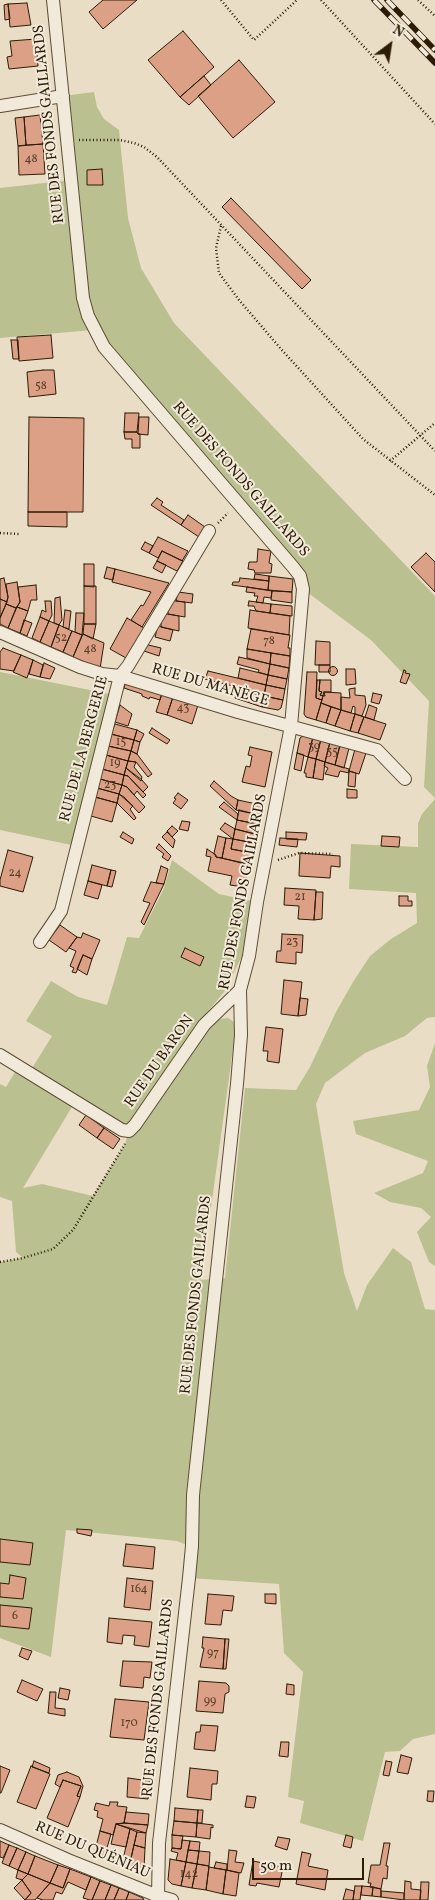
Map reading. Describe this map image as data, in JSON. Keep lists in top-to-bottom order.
{
  "streets": {
    "street": [
      "RUE DES FONDS GAILLARDS",
      "RUE DU MANÈGE",
      "RUE DE LA BERGERIE",
      "RUE DU BARON",
      "RUE DU QUÉNIAU"
    ]
  },
  "crossings": [
    ["RUE DES FONDS GAILLARDS", "RUE DU MANÈGE"],
    ["RUE DES FONDS GAILLARDS", "RUE DU BARON"],
    ["RUE DES FONDS GAILLARDS", "RUE DU QUÉNIAU"],
    ["RUE DU MANÈGE", "RUE DE LA BERGERIE"]
  ],
  "house_numbers": [
    "48",
    "58",
    "52",
    "78",
    "48",
    "43",
    "15",
    "39",
    "35",
    "19",
    "23",
    "24",
    "21",
    "23",
    "164",
    "6",
    "97",
    "99",
    "170",
    "142"
  ],
  "scale_bar": "50 m",
  "north": "top right"
}
